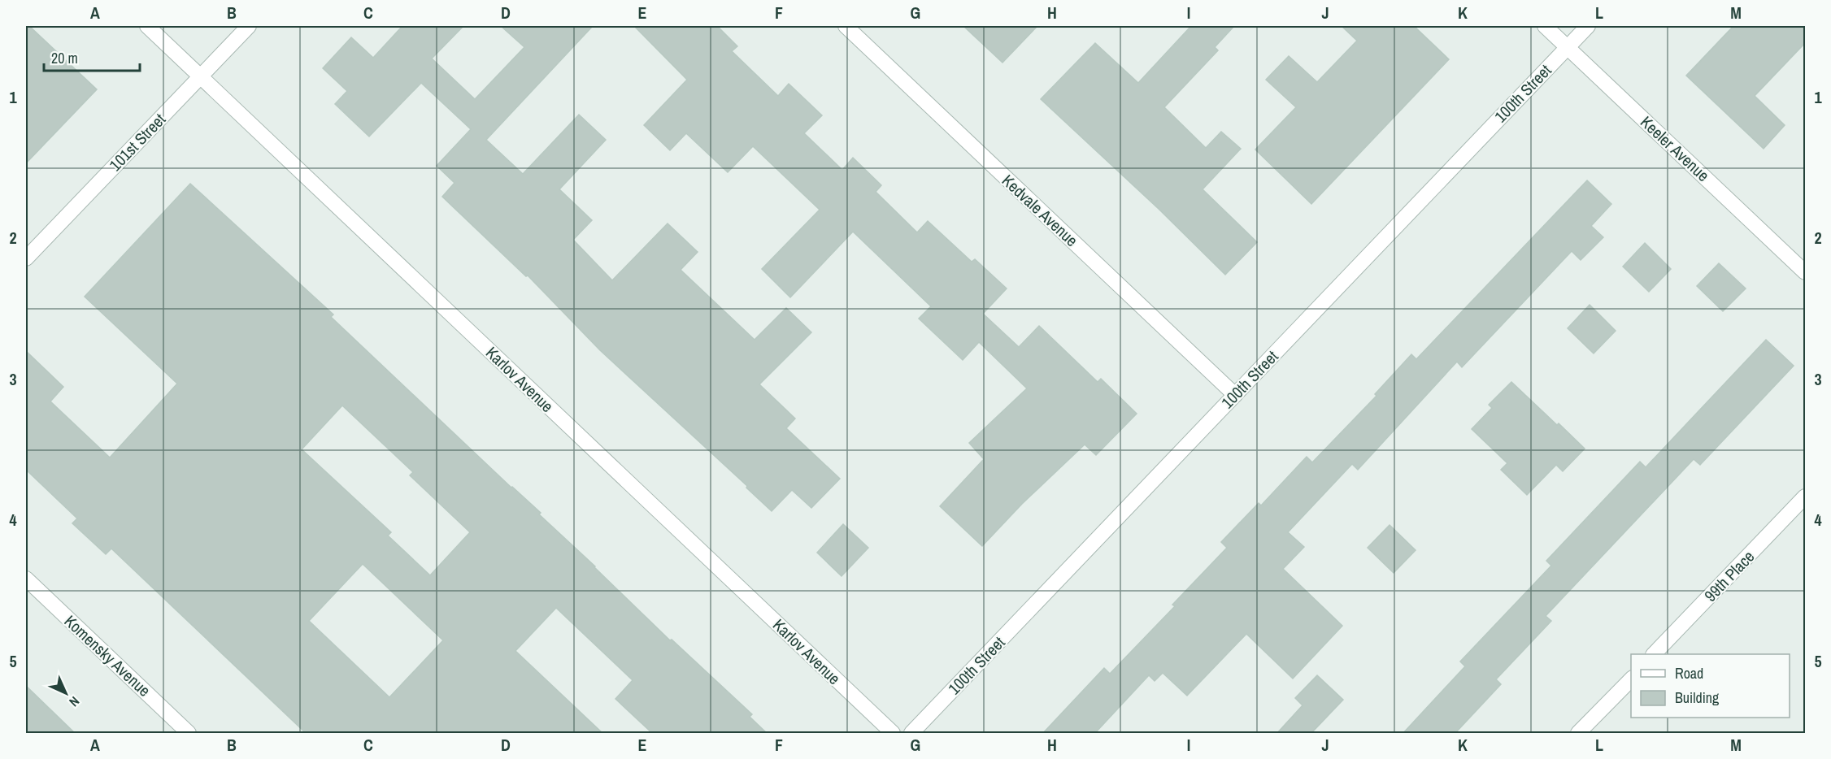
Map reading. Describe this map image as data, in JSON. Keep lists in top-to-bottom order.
{
  "streets": {
    "street": [
      "100th Street",
      "101st Street",
      "Keeler Avenue",
      "Kedvale Avenue",
      "Karlov Avenue",
      "99th Place",
      "Komensky Avenue"
    ]
  },
  "crossings": [
    ["100th Street", "Keeler Avenue"],
    ["100th Street", "Kedvale Avenue"],
    ["101st Street", "Karlov Avenue"]
  ],
  "legend": ["Road", "Building"],
  "scale_bar": "20 m",
  "north": "bottom right",
  "grid": {
    "columns": [
      "A",
      "B",
      "C",
      "D",
      "E",
      "F",
      "G",
      "H",
      "I",
      "J",
      "K",
      "L",
      "M"
    ],
    "rows": [
      "1",
      "2",
      "3",
      "4",
      "5"
    ]
  }
}
